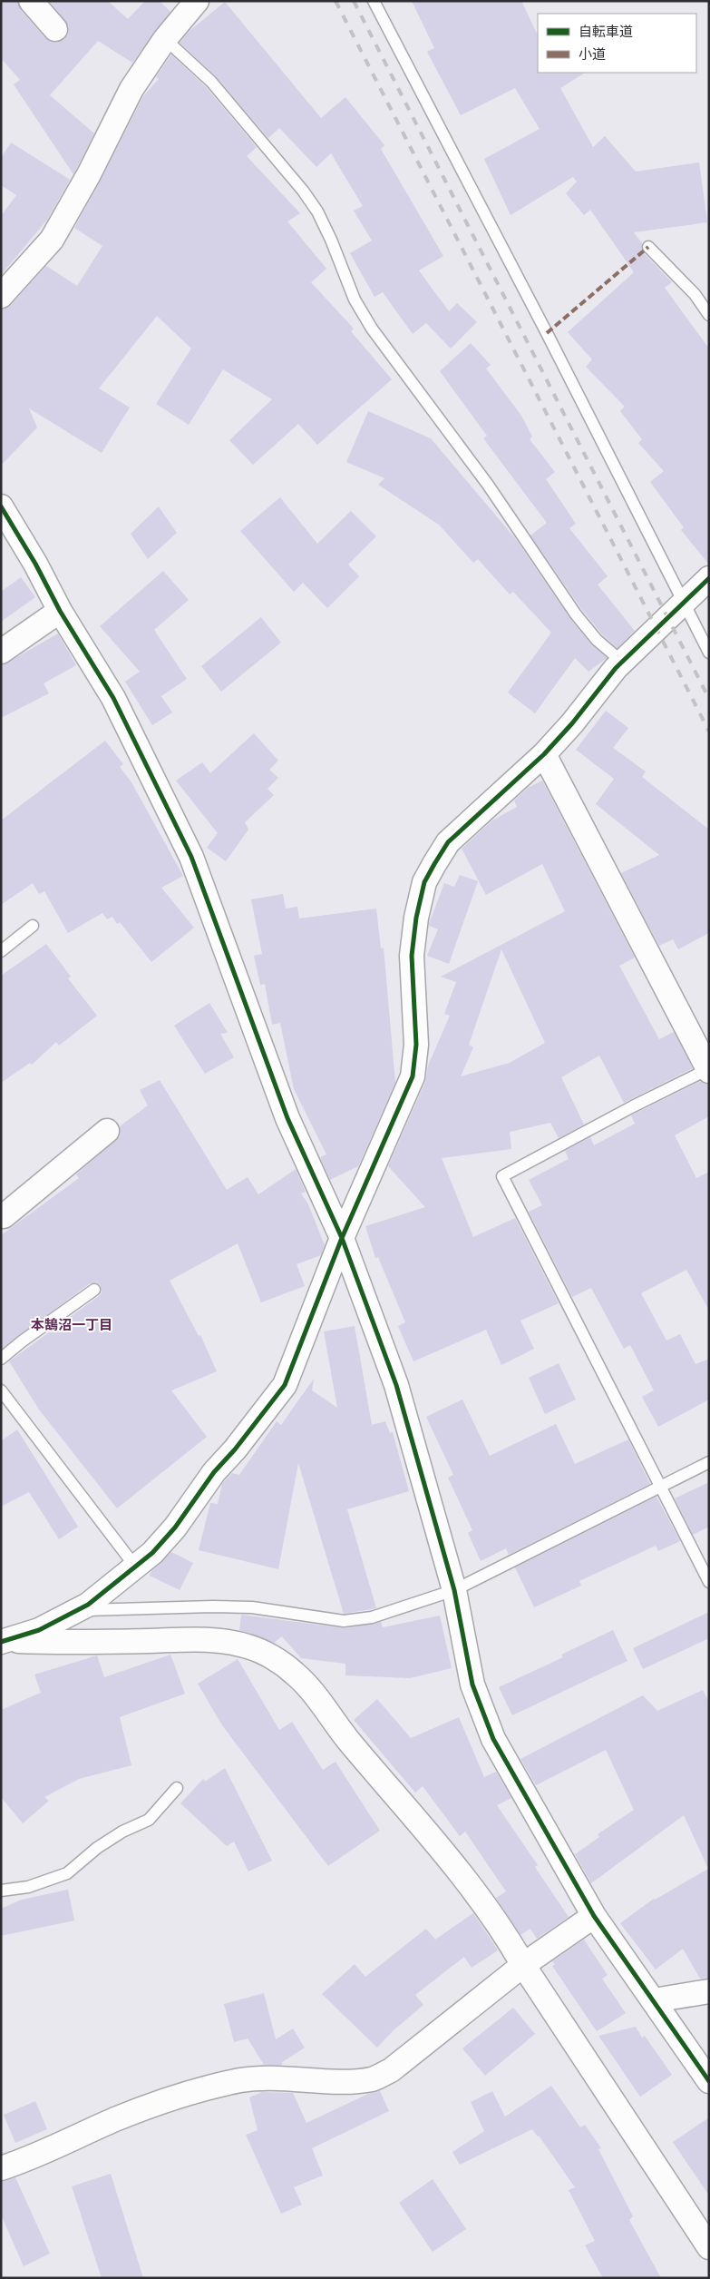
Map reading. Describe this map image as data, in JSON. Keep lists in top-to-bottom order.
{
  "districts": ["本鵠沼一丁目"],
  "legend": ["自転車道", "小道"]
}
